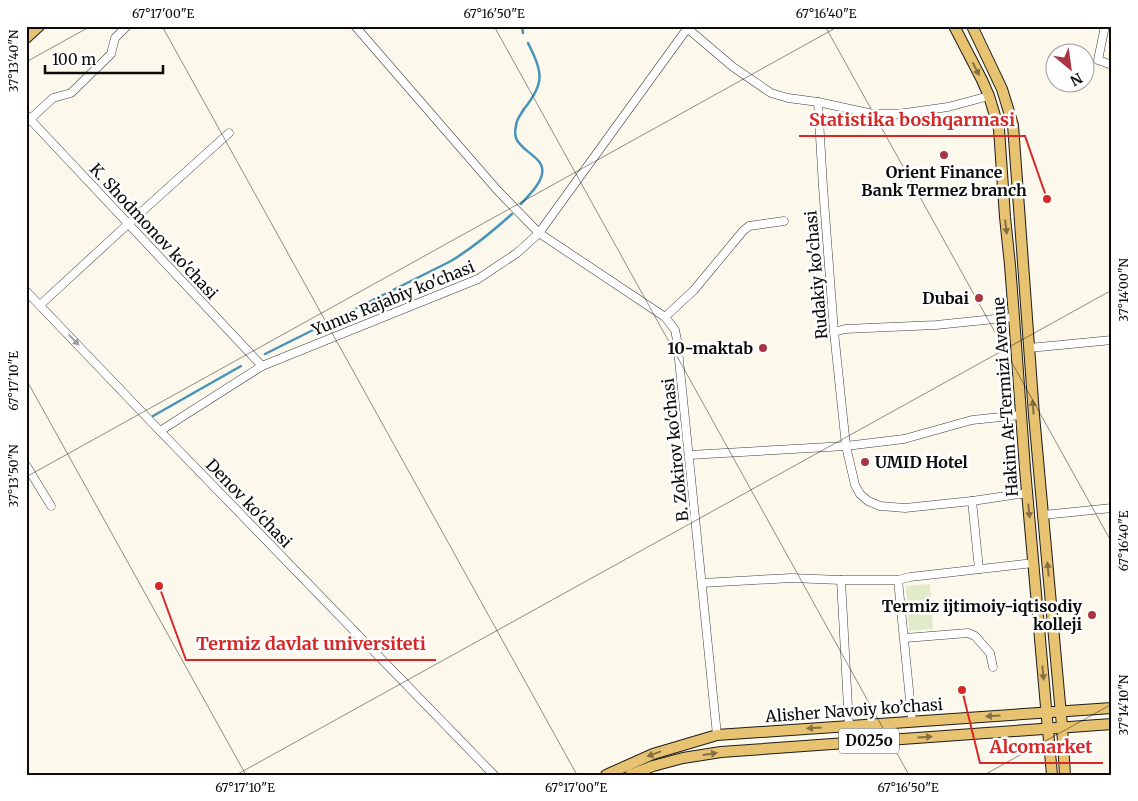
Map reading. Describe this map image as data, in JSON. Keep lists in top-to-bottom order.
{
  "streets": {
    "main road": ["Hakim At-Termizi Avenue", "Alisher Navoiy ko’chasi", "D025o"],
    "street": [
      "K. Shodmonov ko'chasi",
      "Rudakiy ko'chasi",
      "Yunus Rajabiy ko'chasi",
      "B. Zokirov ko'chasi",
      "Denov ko'chasi"
    ]
  },
  "crossings": [
    ["K. Shodmonov ko'chasi", "Yunus Rajabiy ko'chasi"],
    ["Rudakiy ko'chasi", "Hakim At-Termizi Avenue"],
    ["Yunus Rajabiy ko'chasi", "B. Zokirov ko'chasi"],
    ["Yunus Rajabiy ko'chasi", "Denov ko'chasi"],
    ["Hakim At-Termizi Avenue", "Alisher Navoiy ko’chasi"],
    ["B. Zokirov ko'chasi", "Alisher Navoiy ko’chasi"]
  ],
  "places": [
    "Orient Finance Bank Termez branch",
    "Statistika boshqarmasi",
    "Dubai",
    "10-maktab",
    "UMID Hotel",
    "Termiz davlat universiteti",
    "Termiz ijtimoiy-iqtisodiy kolleji",
    "Alcomarket"
  ],
  "scale_bar": "100 m",
  "north": "bottom right",
  "coordinates": [
    "67°17'00\"E",
    "67°16'50\"E",
    "67°16'40\"E",
    "37°13'40\"N",
    "37°14'00\"N",
    "67°17'10\"E",
    "37°13'50\"N",
    "37°14'10\"N"
  ]
}
